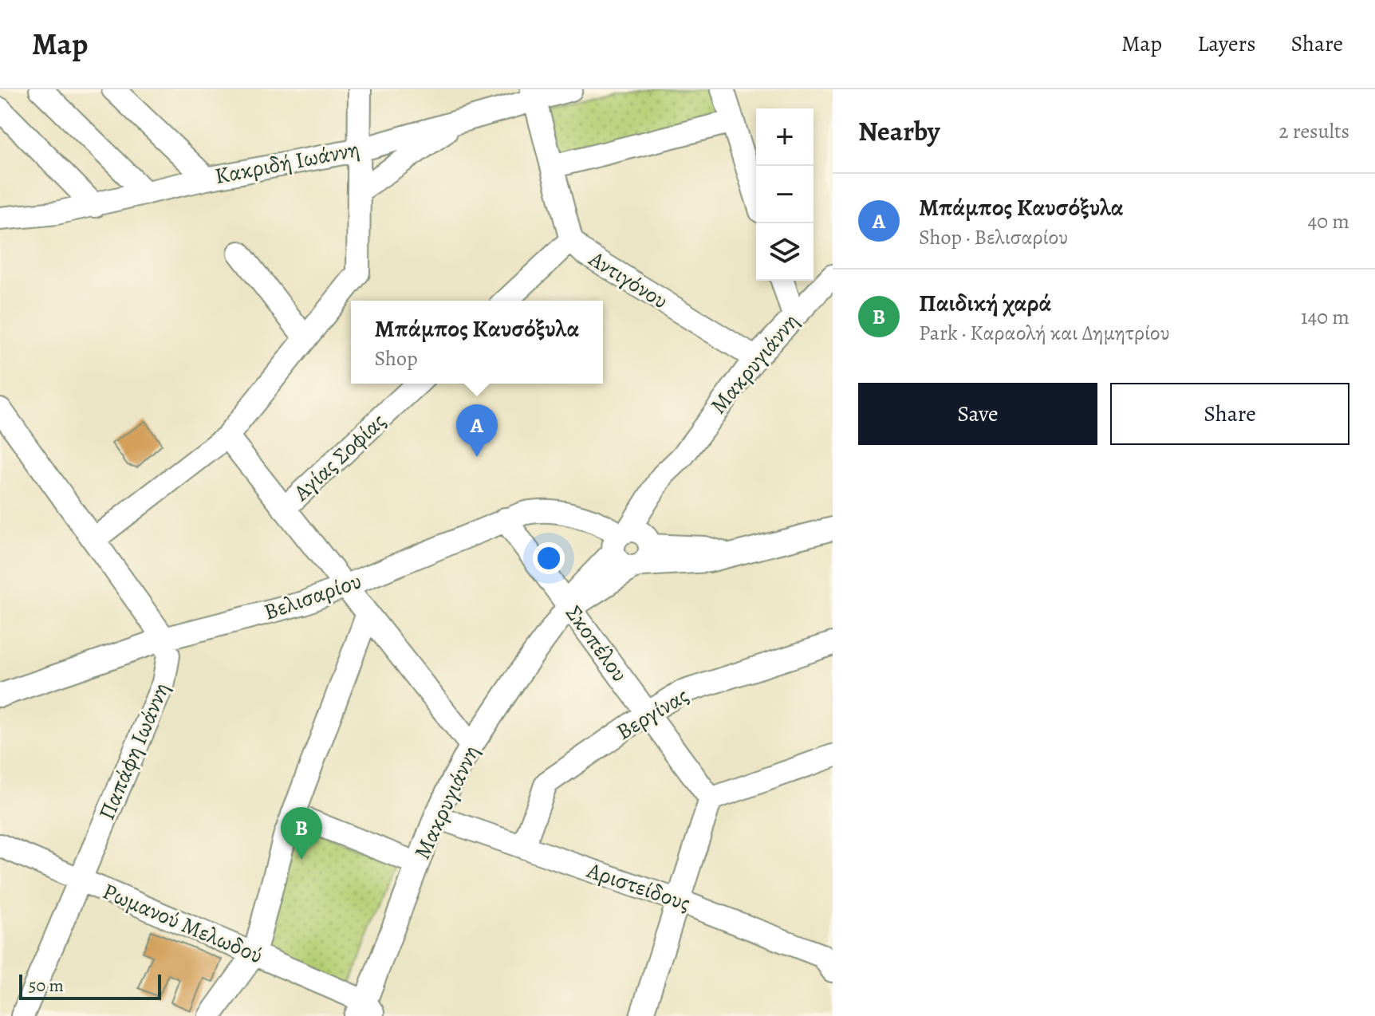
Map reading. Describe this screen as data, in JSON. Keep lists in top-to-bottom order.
{
  "streets": {
    "street": [
      "Κακριδή Ιωάννη",
      "Αντιγόνου",
      "Μακρυγιάννη",
      "Αγίας Σοφίας",
      "Βελισαρίου",
      "Σκοπέλου",
      "Βεργίνας",
      "Παπάφη Ιωάννη",
      "Αριστείδους",
      "Ρωμανού Μελωδού"
    ]
  },
  "crossings": [
    ["Κακριδή Ιωάννη", "Αντιγόνου"],
    ["Αντιγόνου", "Μακρυγιάννη"],
    ["Μακρυγιάννη", "Βελισαρίου"],
    ["Μακρυγιάννη", "Σκοπέλου"],
    ["Μακρυγιάννη", "Αριστείδους"],
    ["Μακρυγιάννη", "Ρωμανού Μελωδού"],
    ["Βελισαρίου", "Σκοπέλου"],
    ["Βελισαρίου", "Παπάφη Ιωάννη"],
    ["Σκοπέλου", "Βεργίνας"],
    ["Βεργίνας", "Αριστείδους"],
    ["Παπάφη Ιωάννη", "Ρωμανού Μελωδού"]
  ],
  "scale_bar": "50 m",
  "page": {
    "header": "Map",
    "nav": ["Map", "Layers", "Share"],
    "heading": ["Nearby", "2 results"],
    "map_buttons": ["+", "−"],
    "list": [
      {
        "mark": "A",
        "name": "Μπάμπος Καυσόξυλα",
        "note": "Shop · Βελισαρίου",
        "value": "40 m"
      },
      {
        "mark": "B",
        "name": "Παιδική χαρά",
        "note": "Park · Καραολή και Δημητρίου",
        "value": "140 m"
      }
    ],
    "popup": ["Μπάμπος Καυσόξυλα", "Shop"],
    "buttons": ["Save", "Share"],
    "pins": ["A", "B"],
    "scale": "50 m"
  }
}
